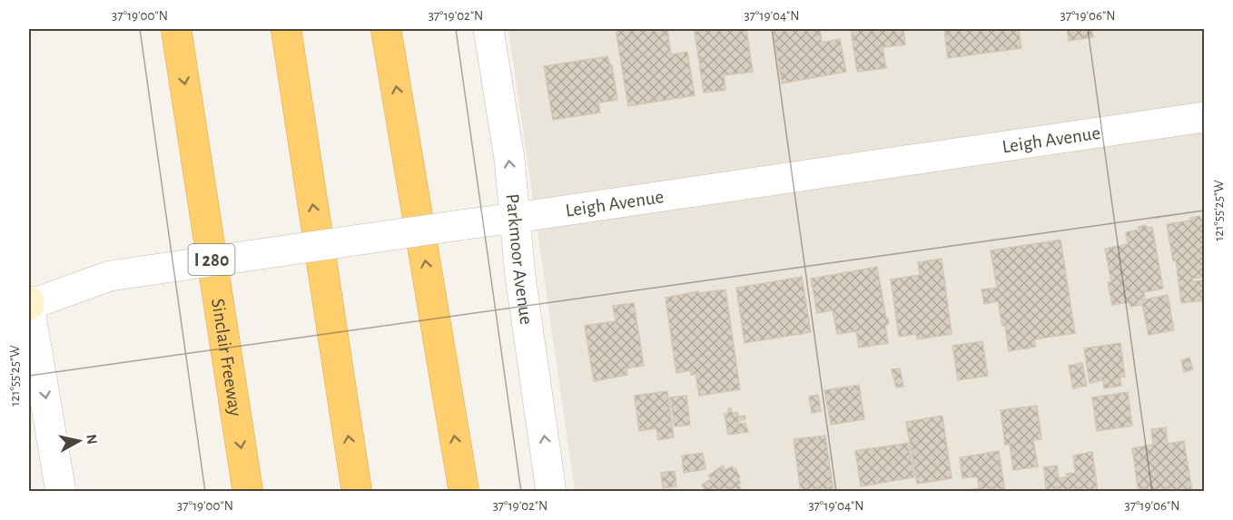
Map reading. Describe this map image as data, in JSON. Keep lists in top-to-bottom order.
{
  "streets": {
    "highway": ["I 280", "Sinclair Freeway"],
    "street": ["Leigh Avenue", "Parkmoor Avenue"]
  },
  "crossings": [
    ["Leigh Avenue", "Parkmoor Avenue"]
  ],
  "one_way": ["Parkmoor Avenue"],
  "north": "right",
  "coordinates": [
    "37°19'00\"N",
    "37°19'02\"N",
    "37°19'04\"N",
    "37°19'06\"N",
    "121°55'25\"W"
  ]
}
